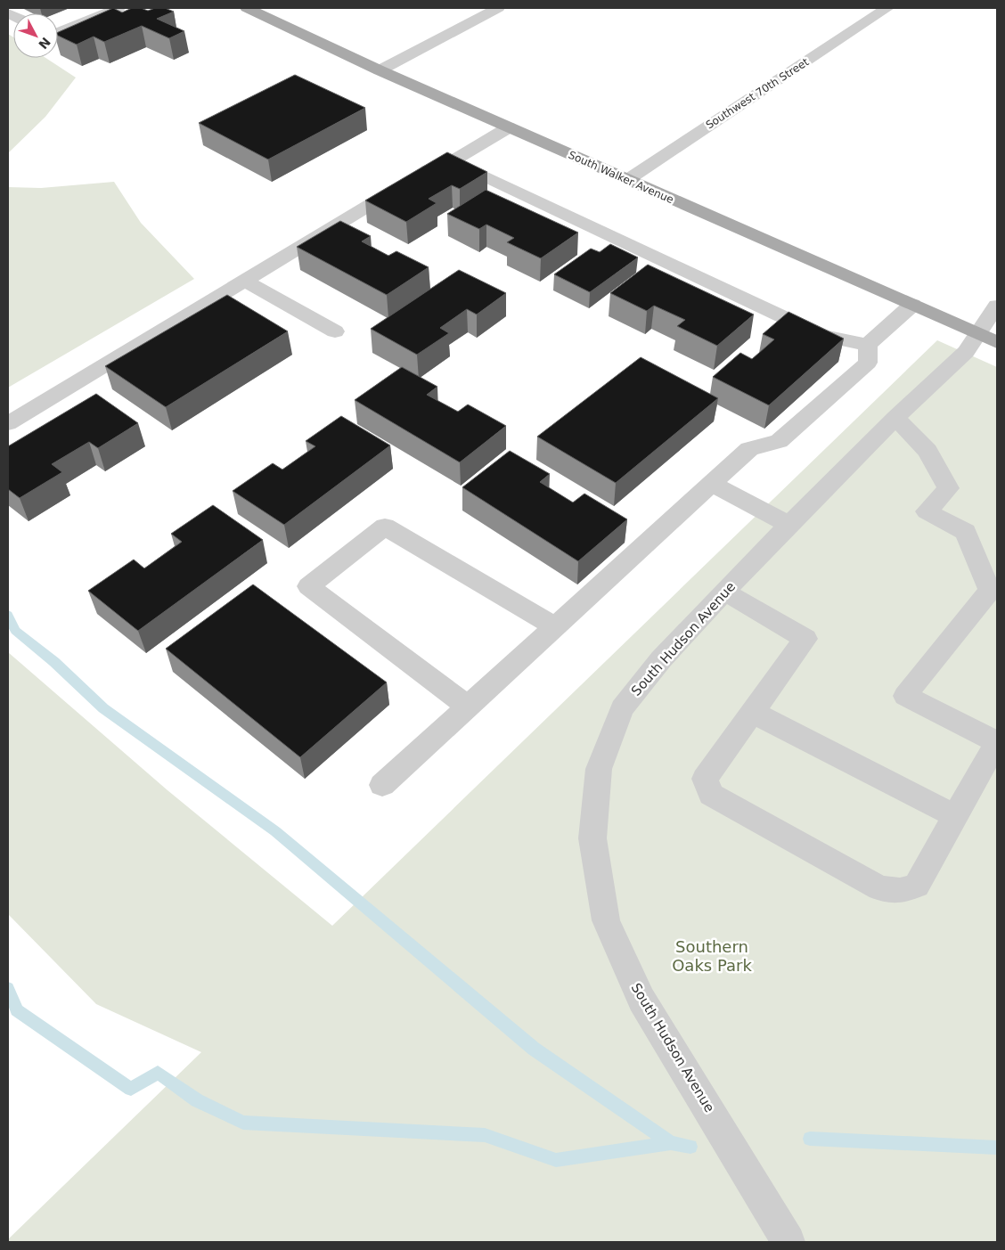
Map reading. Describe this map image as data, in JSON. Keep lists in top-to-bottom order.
{
  "streets": {
    "main road": ["South Walker Avenue"],
    "street": ["Southwest 70th Street", "South Hudson Avenue"]
  },
  "crossings": [
    ["Southwest 70th Street", "South Walker Avenue"],
    ["South Walker Avenue", "South Hudson Avenue"]
  ],
  "parks": ["Southern Oaks Park"],
  "north": "bottom right"
}
